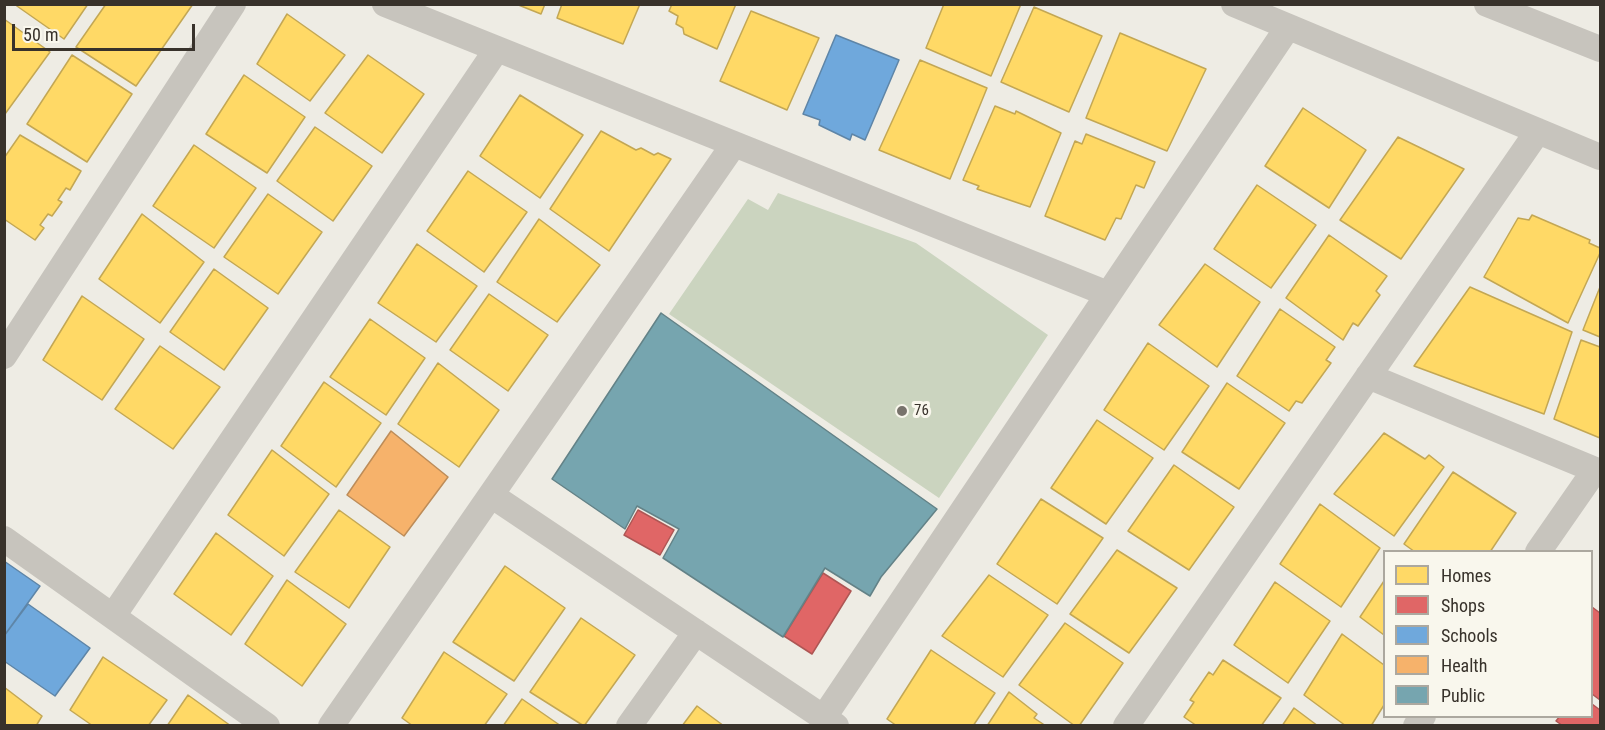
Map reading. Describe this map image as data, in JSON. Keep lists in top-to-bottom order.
{
  "places": ["76"],
  "legend": [
    "Homes",
    "Shops",
    "Schools",
    "Health",
    "Public"
  ],
  "scale_bar": "50 m"
}
